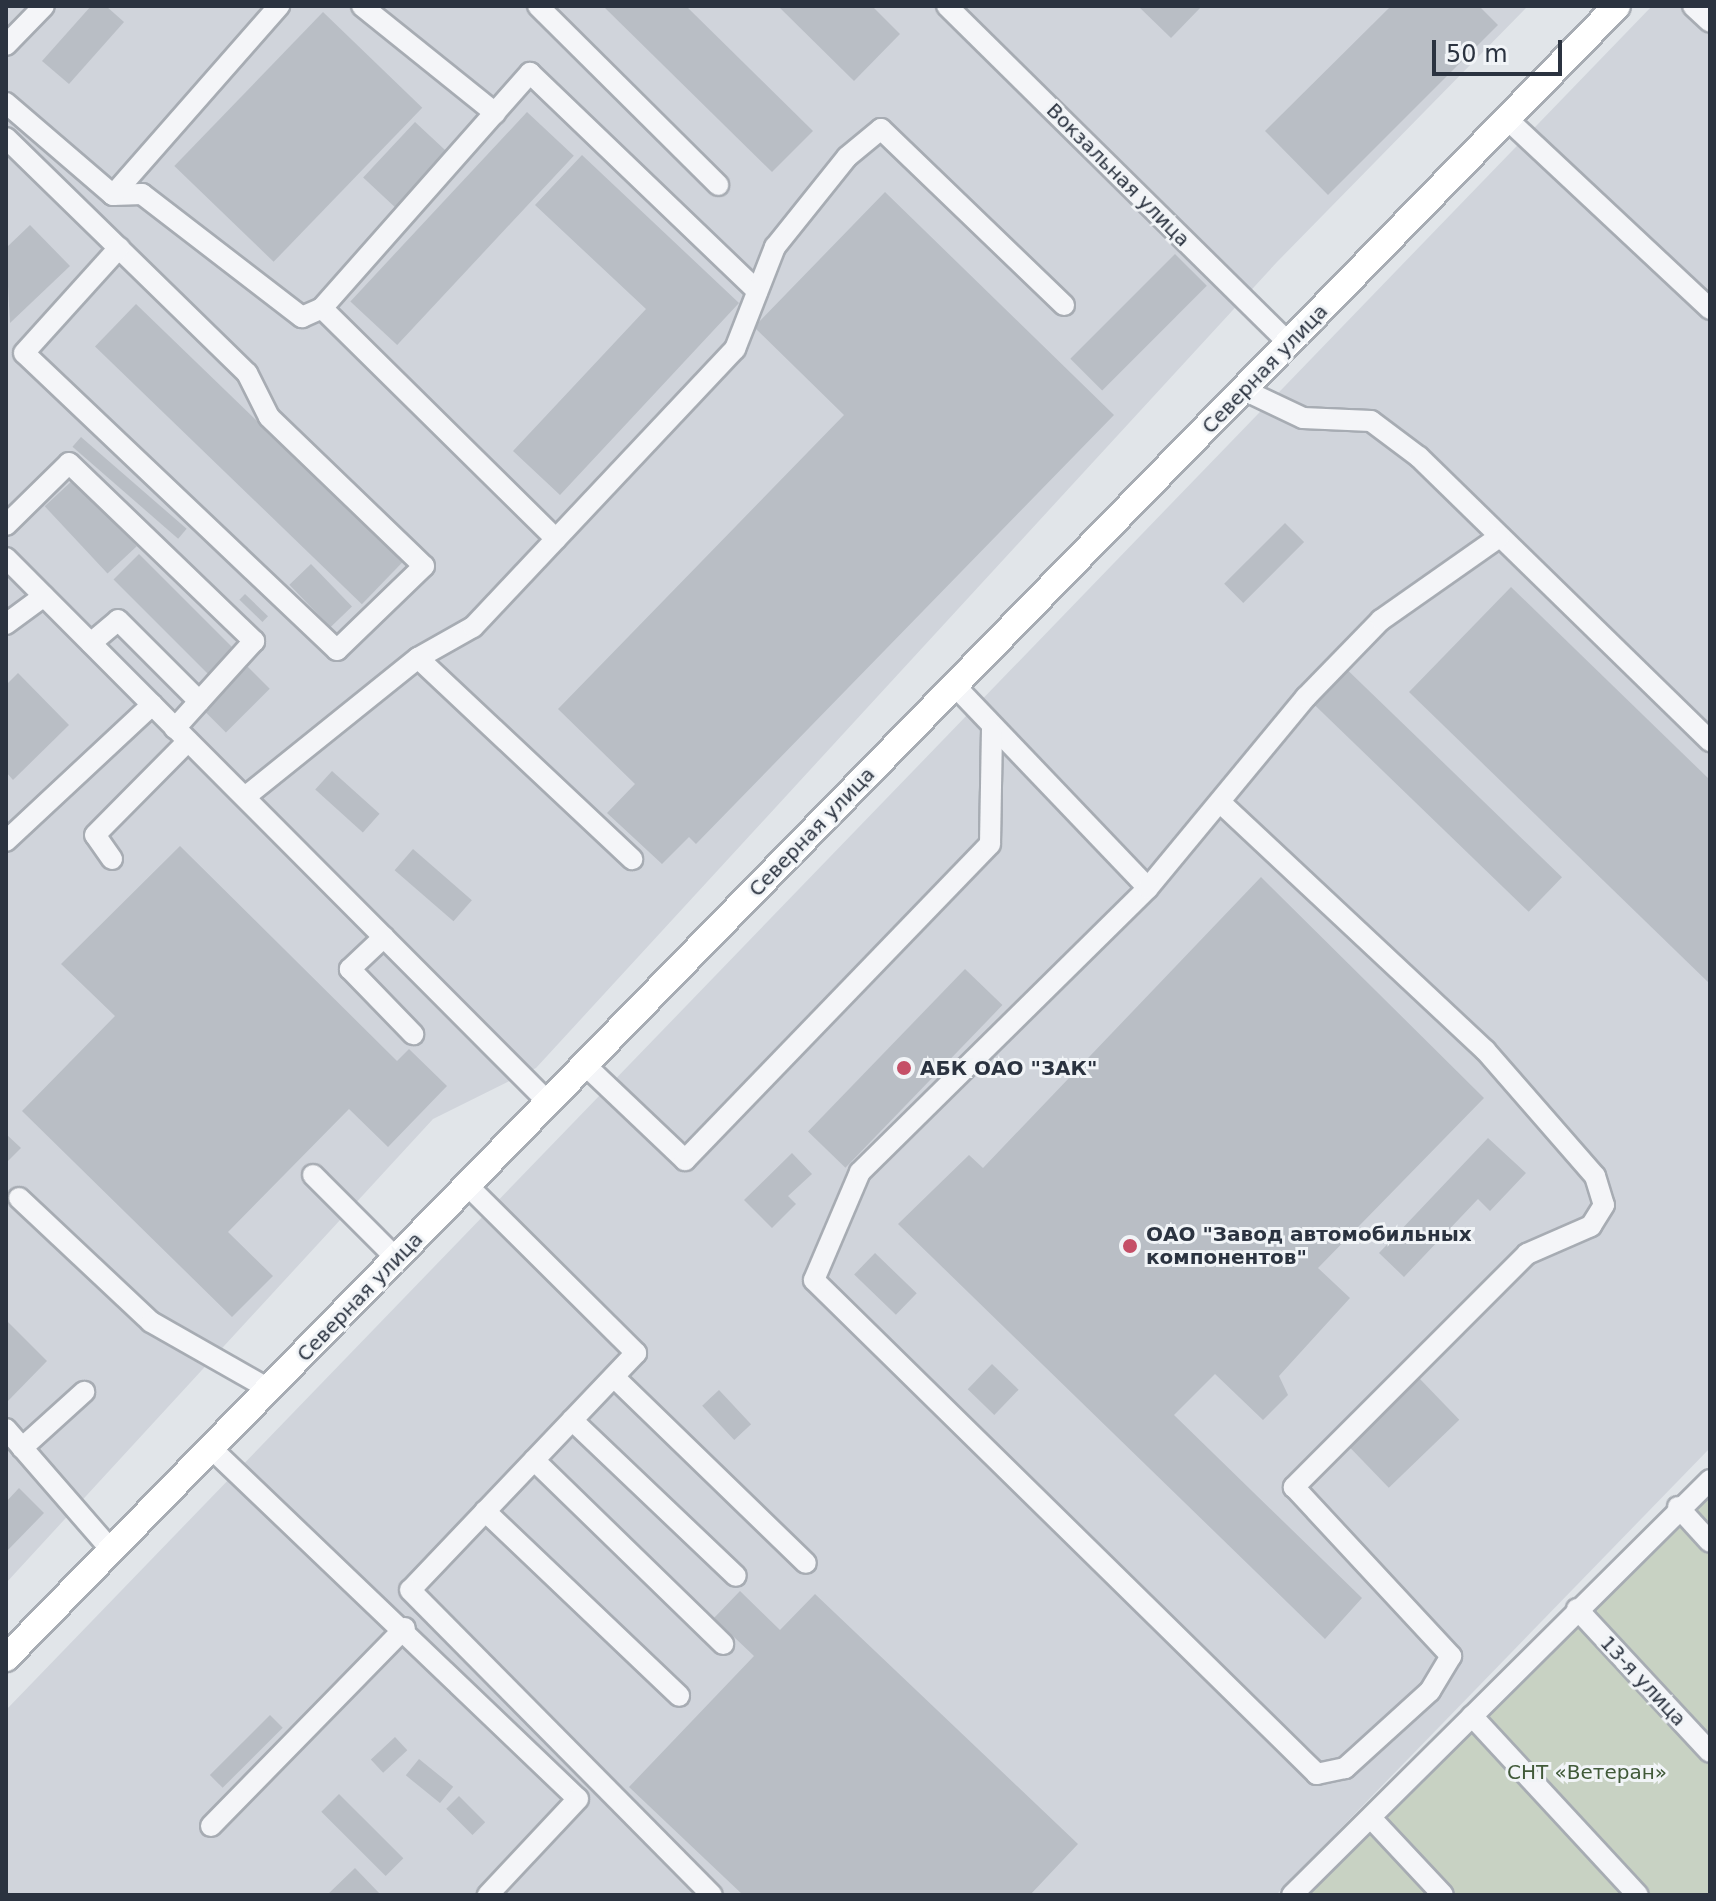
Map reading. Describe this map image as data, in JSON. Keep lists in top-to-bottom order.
{
  "streets": {
    "main road": ["Северная улица"],
    "street": ["Вокзальная улица", "13-я улица"]
  },
  "crossings": [
    ["Вокзальная улица", "Северная улица"]
  ],
  "parks": ["СНТ «Ветеран»"],
  "places": ["АБК ОАО \"ЗАК\"", "ОАО \"Завод автомобильных компонентов\""],
  "scale_bar": "50 m"
}
